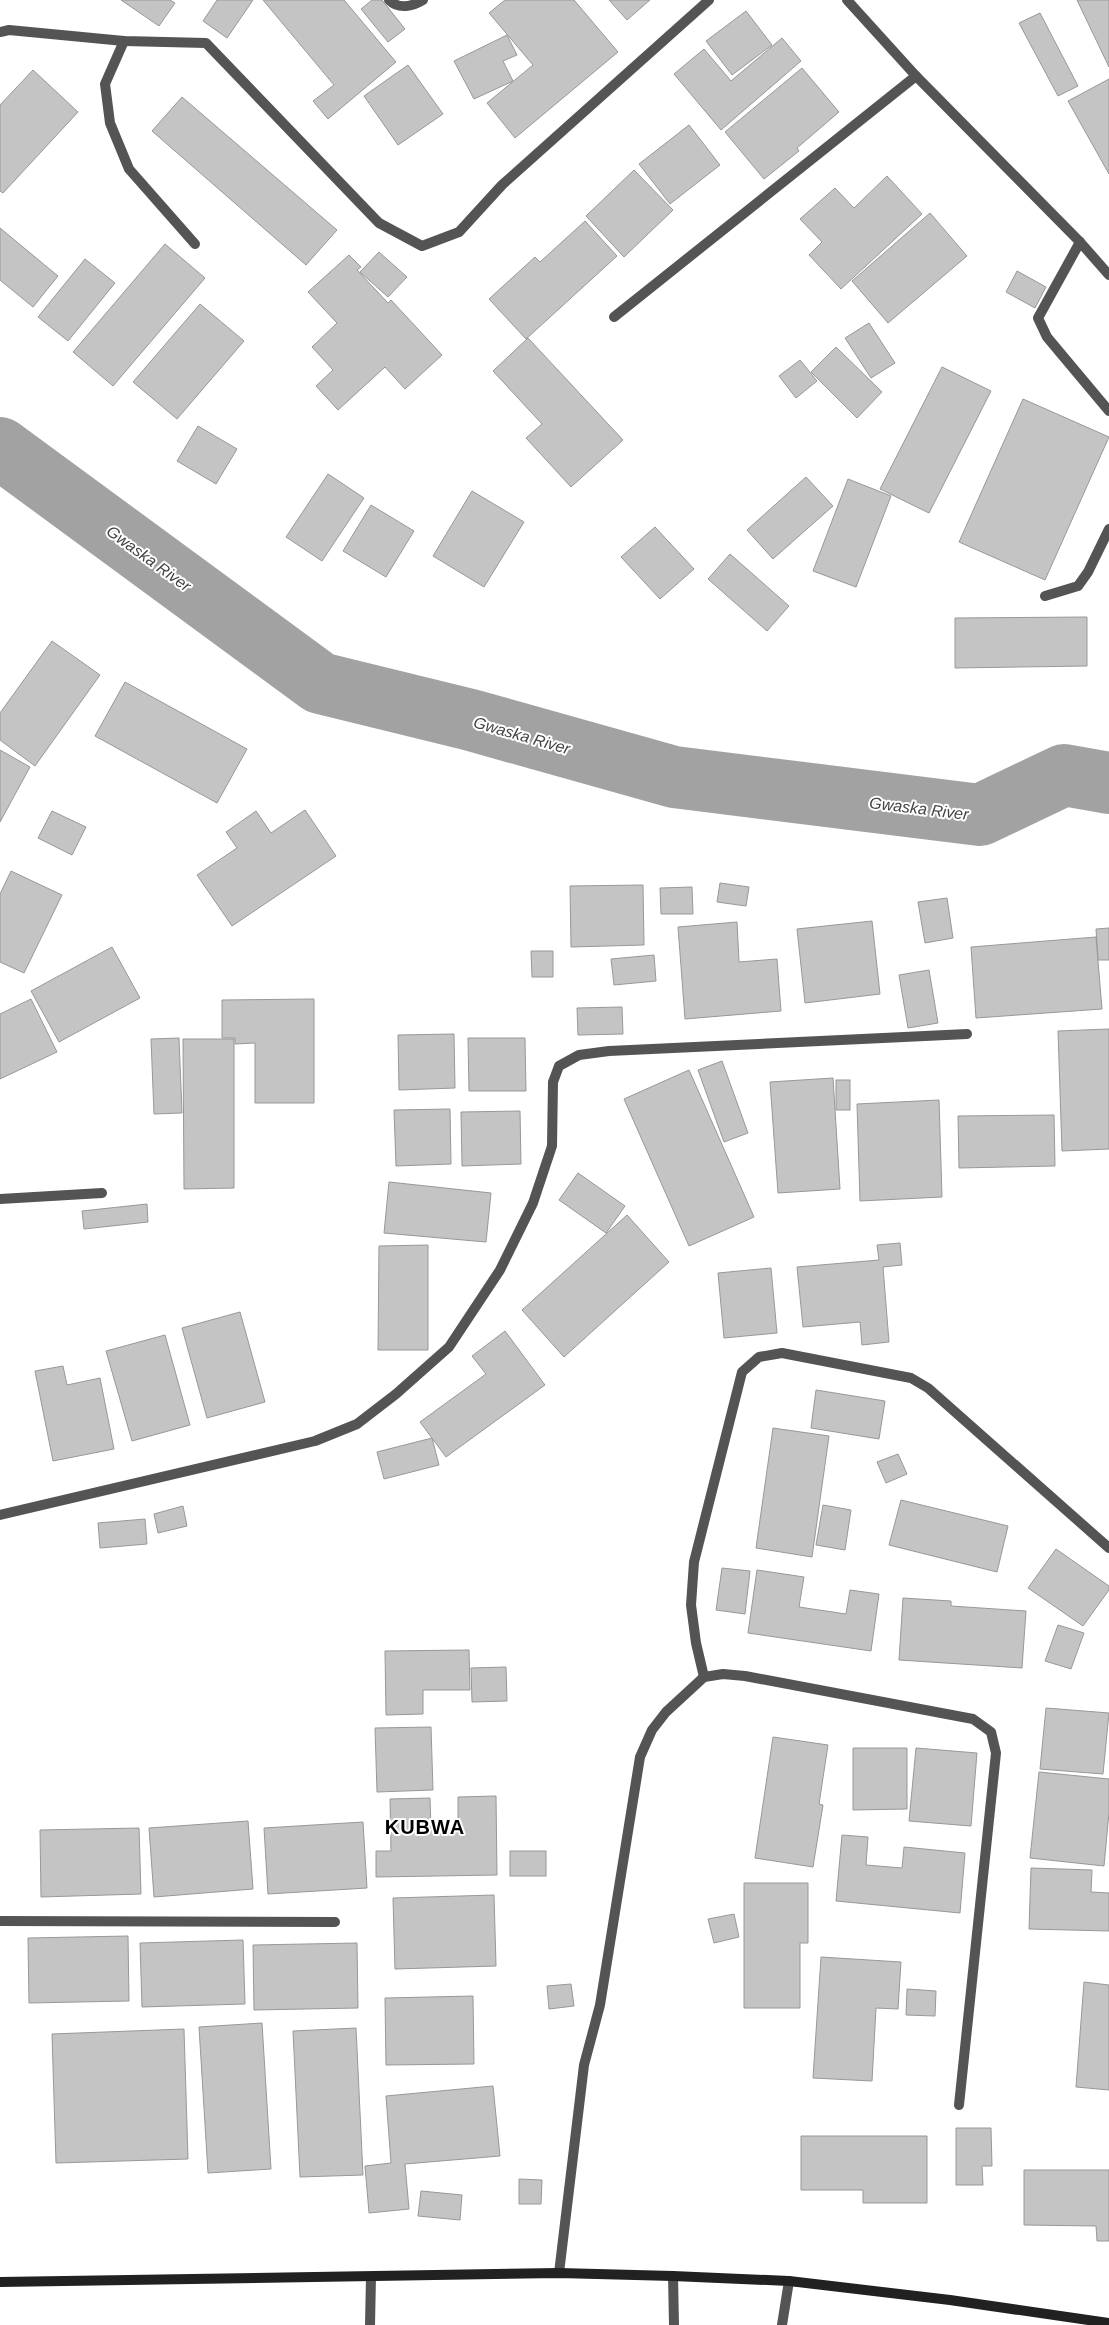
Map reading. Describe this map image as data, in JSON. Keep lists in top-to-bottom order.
{
  "districts": ["KUBWA"],
  "water": ["Gwaska River"]
}
